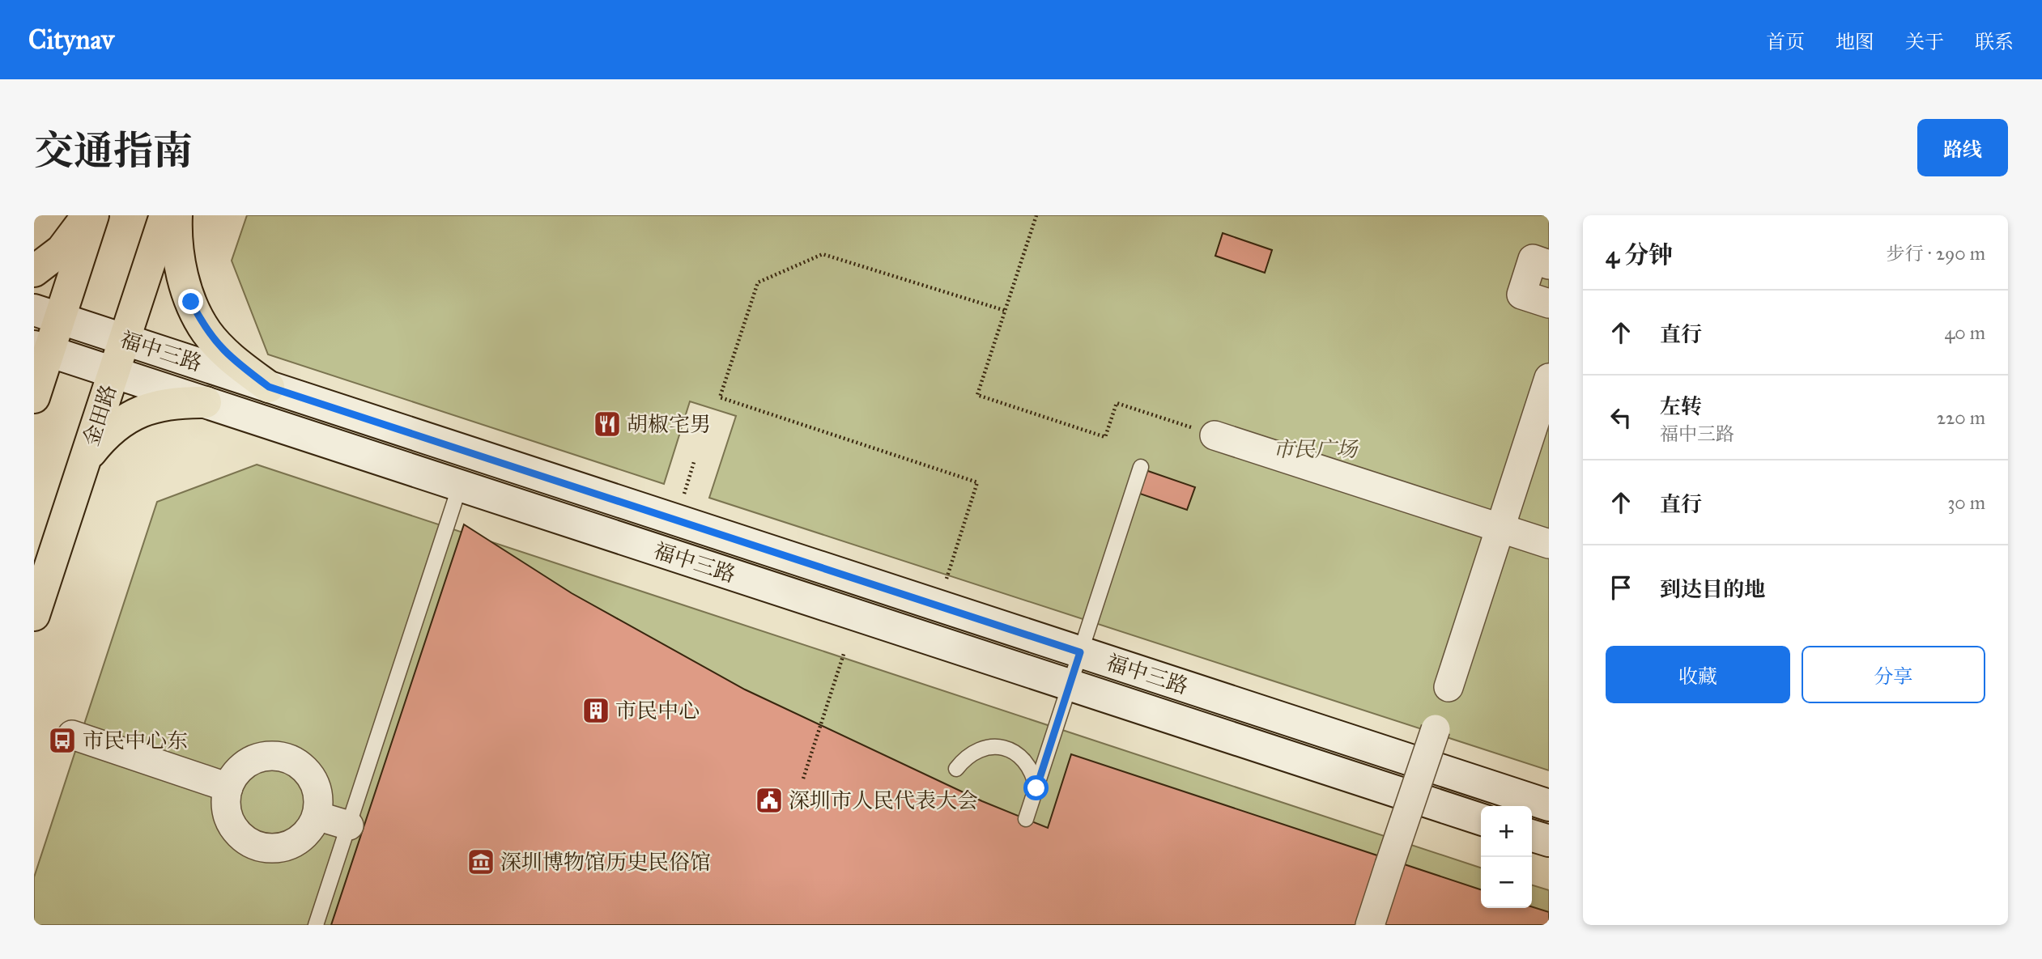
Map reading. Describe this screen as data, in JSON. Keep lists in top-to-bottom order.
{
  "streets": {
    "main road": ["金田路"],
    "street": ["福中三路"]
  },
  "crossings": [
    ["福中三路", "金田路"]
  ],
  "parks": ["市民广场"],
  "places": {
    "restaurant": ["胡椒宅男"],
    "building": ["市民中心"],
    "bus stop": ["市民中心东"],
    "public building": ["深圳市人民代表大会"],
    "museum": ["深圳博物馆历史民俗馆"]
  },
  "page": {
    "header": "Citynav",
    "nav": [
      "首页",
      "地图",
      "关于",
      "联系"
    ],
    "title": "交通指南",
    "buttons": [
      "路线",
      ["收藏", "分享"]
    ],
    "heading": ["4 分钟", "步行 · 290 m"],
    "list": [
      ["直行", "40 m"],
      ["左转", "福中三路", "220 m"],
      ["直行", "30 m"],
      "到达目的地"
    ],
    "map_buttons": ["+", "−"]
  }
}
